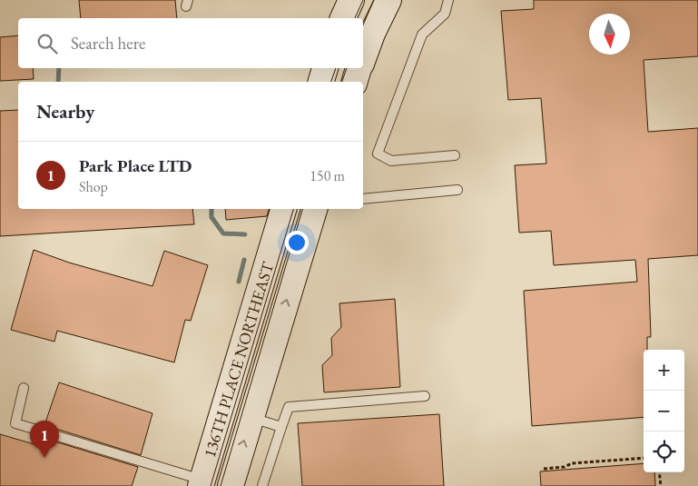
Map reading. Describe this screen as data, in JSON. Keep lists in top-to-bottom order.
{
  "streets": {
    "street": ["136TH PLACE NORTHEAST"]
  },
  "north": "bottom",
  "page": {
    "search": "Search here",
    "heading": "Nearby",
    "list": [
      {
        "mark": "1",
        "name": "Park Place LTD",
        "note": "Shop",
        "value": "150 m"
      }
    ],
    "map_buttons": ["+", "−"],
    "pins": "1"
  }
}
